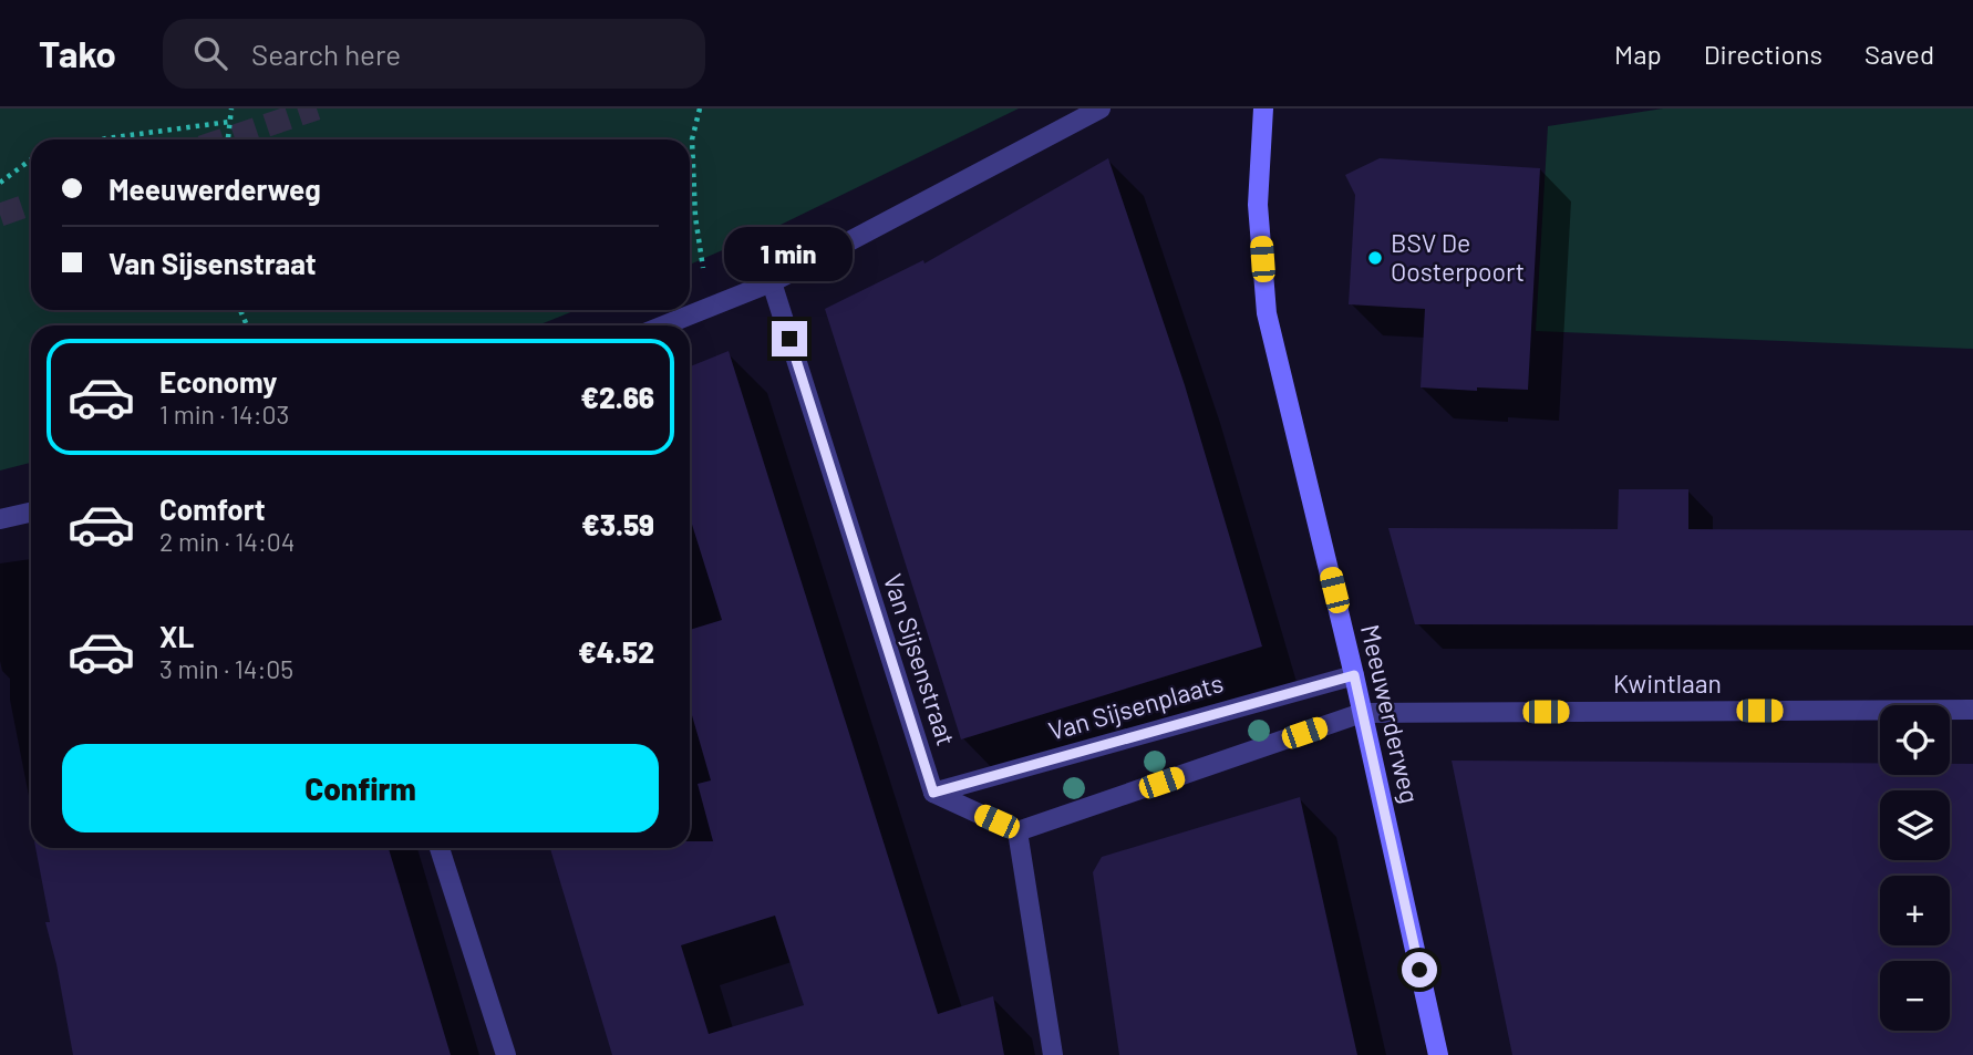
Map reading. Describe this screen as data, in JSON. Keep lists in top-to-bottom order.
{
  "streets": {
    "street": [
      "Van Sijsenstraat",
      "Kwintlaan",
      "Van Sijsenplaats",
      "Meeuwerderweg"
    ]
  },
  "crossings": [
    ["Van Sijsenstraat", "Van Sijsenplaats"],
    ["Kwintlaan", "Meeuwerderweg"],
    ["Van Sijsenplaats", "Meeuwerderweg"]
  ],
  "places": ["BSV De Oosterpoort"],
  "page": {
    "header": "Tako",
    "search": "Search here",
    "nav": ["Map", "Directions", "Saved"],
    "banner": ["Meeuwerderweg", "Van Sijsenstraat"],
    "bubble": "1 min",
    "list": [
      {
        "name": "Economy",
        "note": "1 min · 14:03",
        "value": "€2.66"
      },
      {
        "name": "Comfort",
        "note": "2 min · 14:04",
        "value": "€3.59"
      },
      {
        "name": "XL",
        "note": "3 min · 14:05",
        "value": "€4.52"
      }
    ],
    "map_buttons": ["+", "−"],
    "buttons": "Confirm"
  }
}
